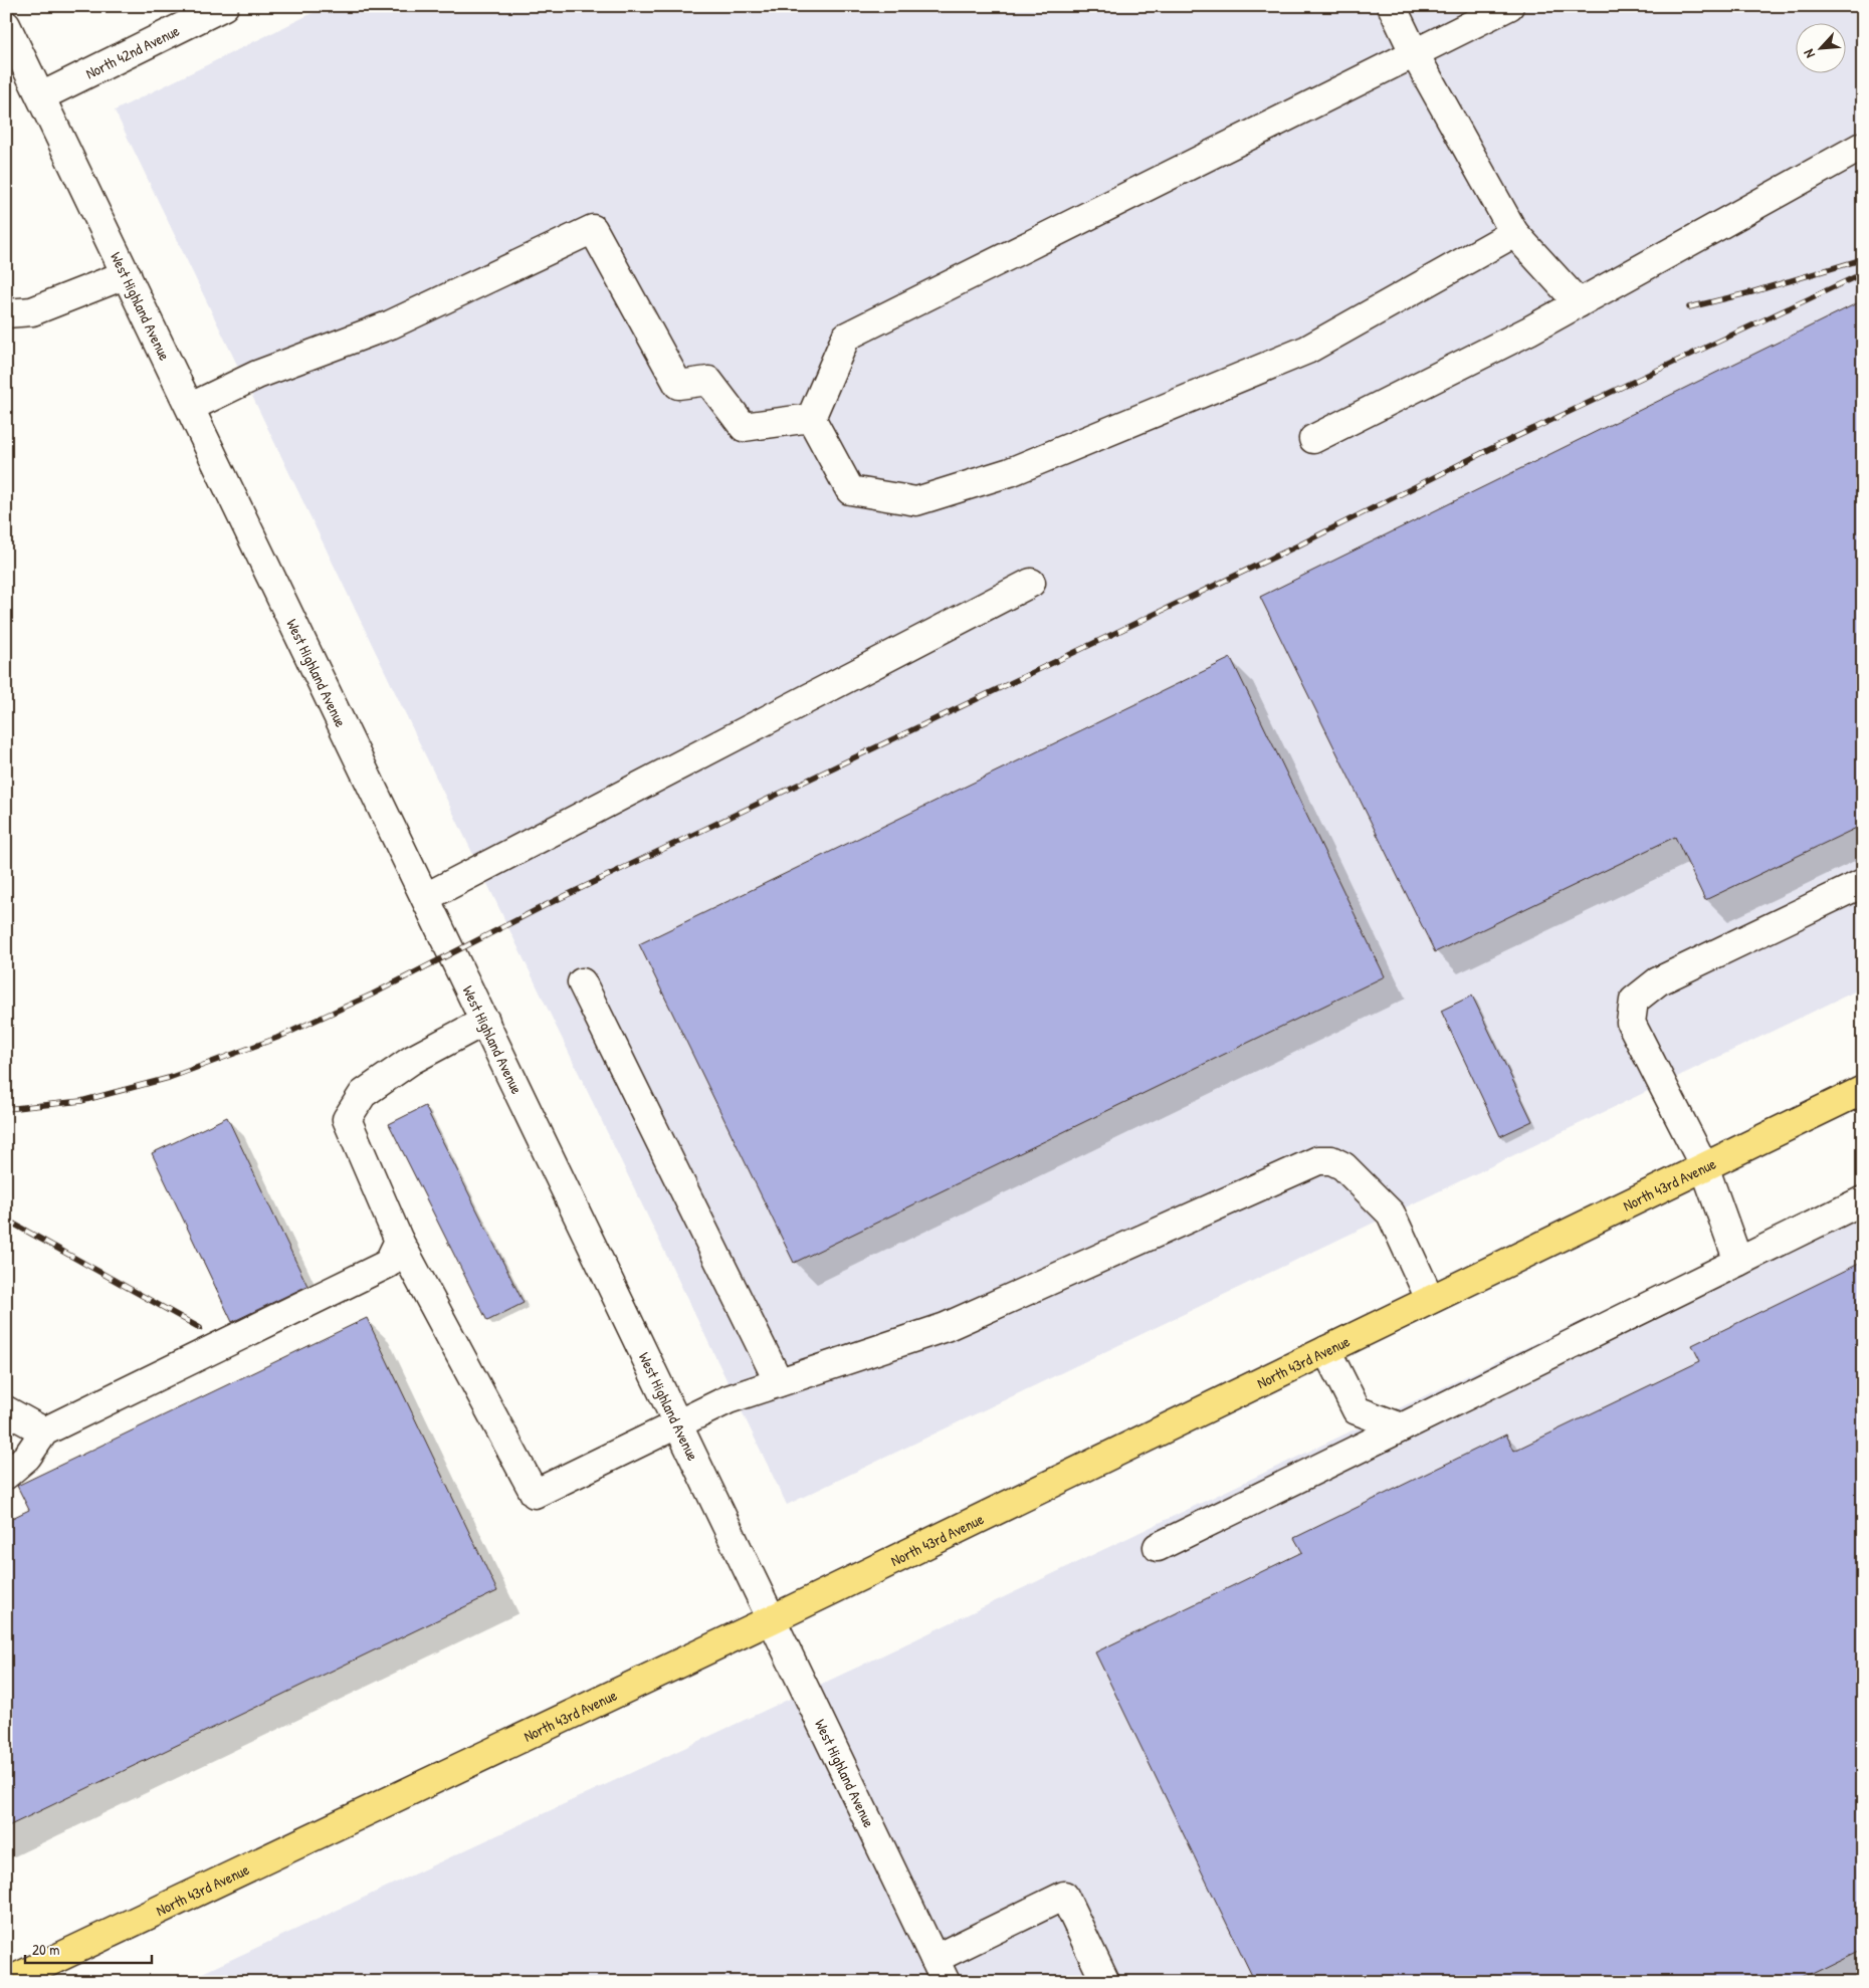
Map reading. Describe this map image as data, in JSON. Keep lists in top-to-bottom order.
{
  "streets": {
    "main road": ["North 43rd Avenue"],
    "street": ["North 42nd Avenue", "West Highland Avenue"]
  },
  "crossings": [
    ["North 42nd Avenue", "West Highland Avenue"],
    ["West Highland Avenue", "North 43rd Avenue"]
  ],
  "scale_bar": "20 m",
  "north": "bottom left"
}
